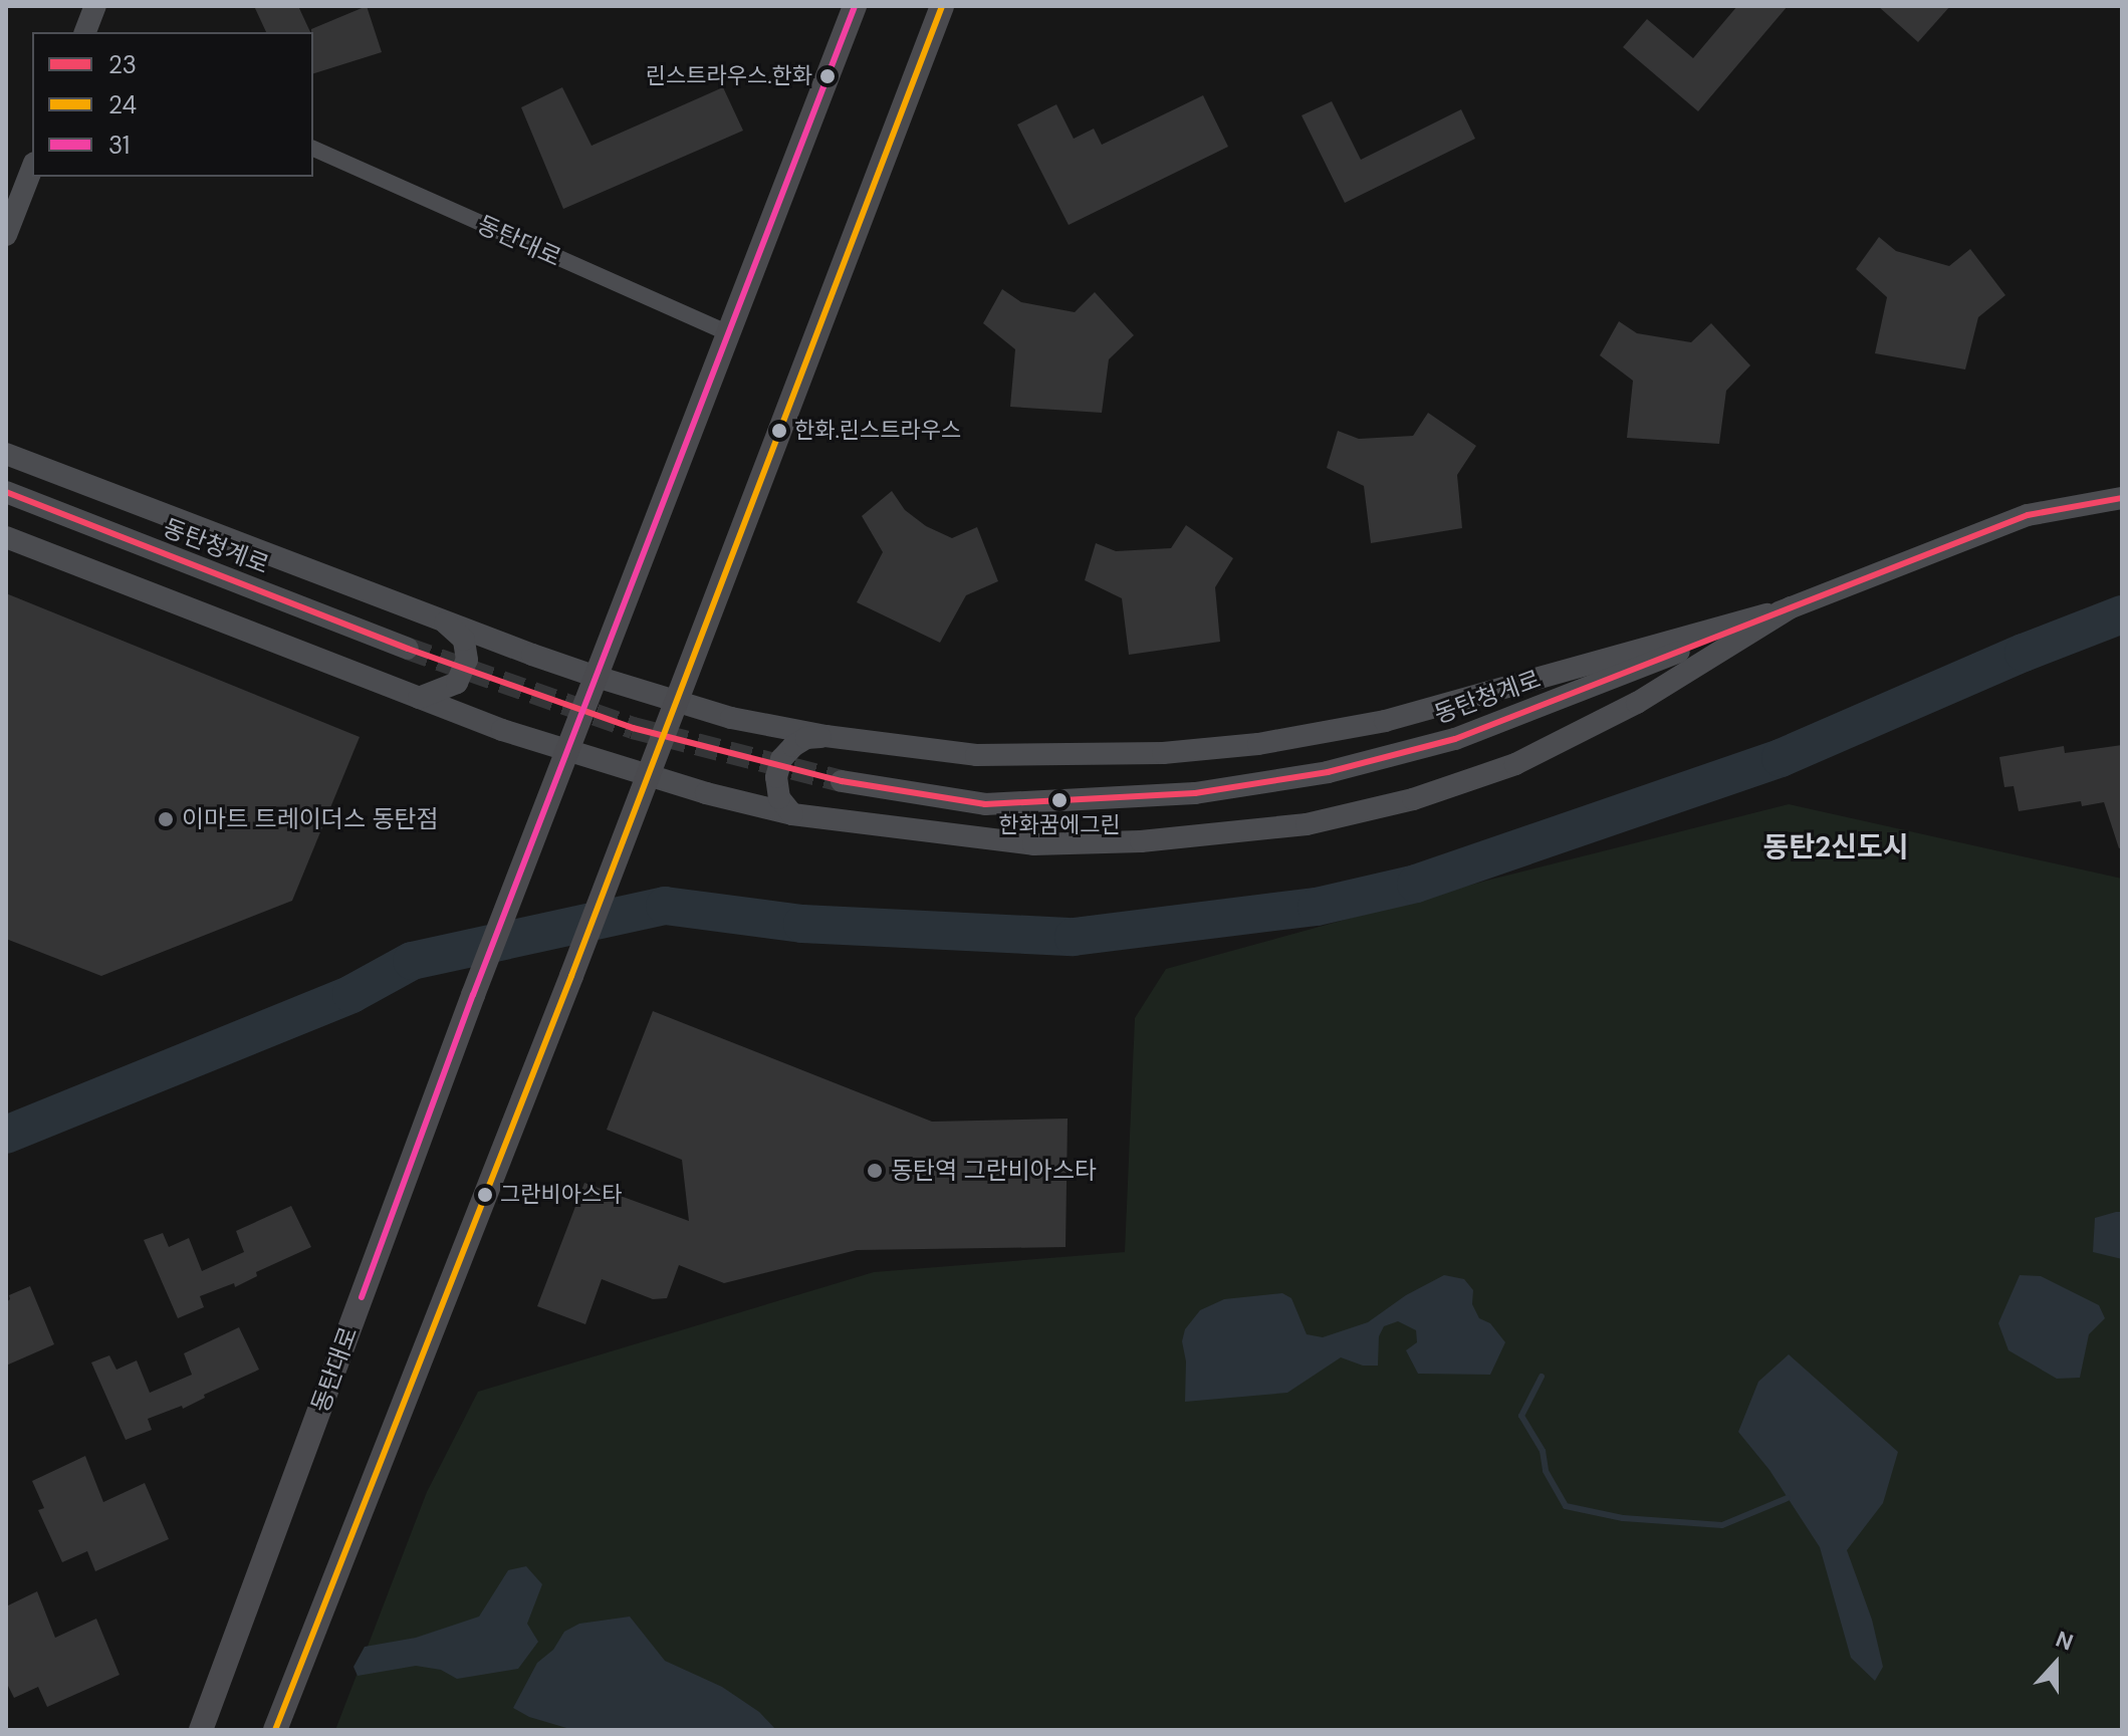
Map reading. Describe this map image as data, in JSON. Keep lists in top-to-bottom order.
{
  "streets": {
    "main road": ["동탄대로"],
    "street": ["동탄청계로"]
  },
  "districts": ["동탄2신도시"],
  "places": [
    "린스트라우스.한화",
    "한화.린스트라우스",
    "한화꿈에그린",
    "이마트 트레이더스 동탄점",
    "동탄역 그란비아스타",
    "그란비아스타"
  ],
  "lines": ["transit line 24", "transit line 31", "transit line 23"],
  "legend": ["23", "24", "31"],
  "north": "top"
}
